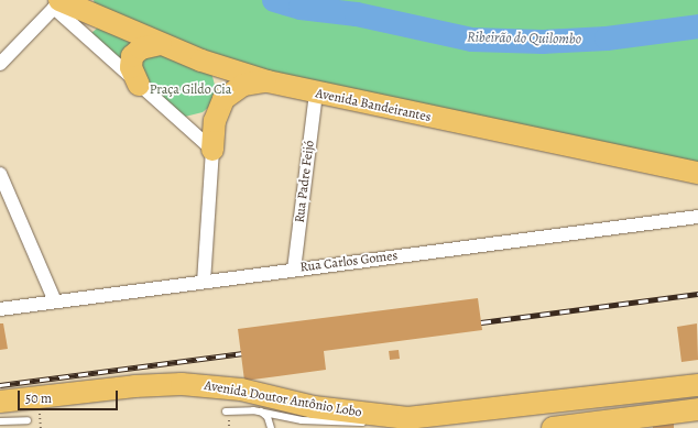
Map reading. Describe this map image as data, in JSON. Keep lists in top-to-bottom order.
{
  "streets": {
    "main road": ["Avenida Bandeirantes", "Avenida Doutor Antônio Lobo"],
    "street": ["Rua Padre Feijó", "Rua Carlos Gomes"]
  },
  "crossings": [
    ["Avenida Bandeirantes", "Rua Padre Feijó"],
    ["Rua Padre Feijó", "Rua Carlos Gomes"]
  ],
  "water": ["Ribeirão do Quilombo"],
  "parks": ["Praça Gildo Cia"],
  "scale_bar": "50 m"
}
